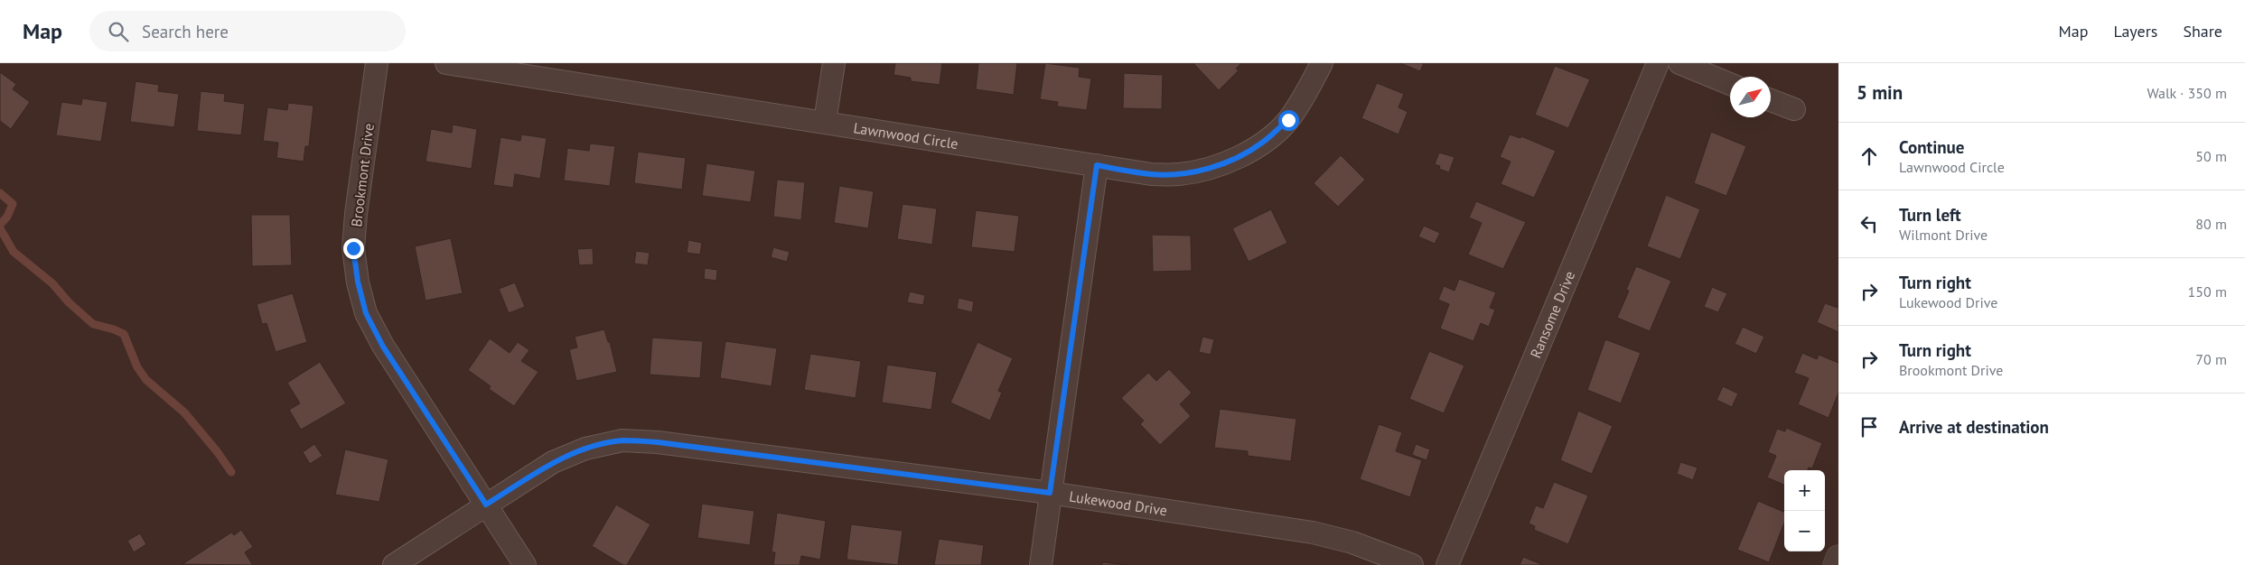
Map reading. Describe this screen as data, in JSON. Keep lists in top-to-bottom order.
{
  "streets": {
    "street": [
      "Lawnwood Circle",
      "Brookmont Drive",
      "Ransome Drive",
      "Lukewood Drive"
    ]
  },
  "crossings": [
    ["Brookmont Drive", "Lukewood Drive"]
  ],
  "north": "top right",
  "page": {
    "header": "Map",
    "search": "Search here",
    "nav": ["Map", "Layers", "Share"],
    "heading": ["5 min", "Walk · 350 m"],
    "list": [
      ["Continue", "Lawnwood Circle", "50 m"],
      ["Turn left", "Wilmont Drive", "80 m"],
      ["Turn right", "Lukewood Drive", "150 m"],
      ["Turn right", "Brookmont Drive", "70 m"],
      "Arrive at destination"
    ],
    "map_buttons": ["+", "−"]
  }
}
